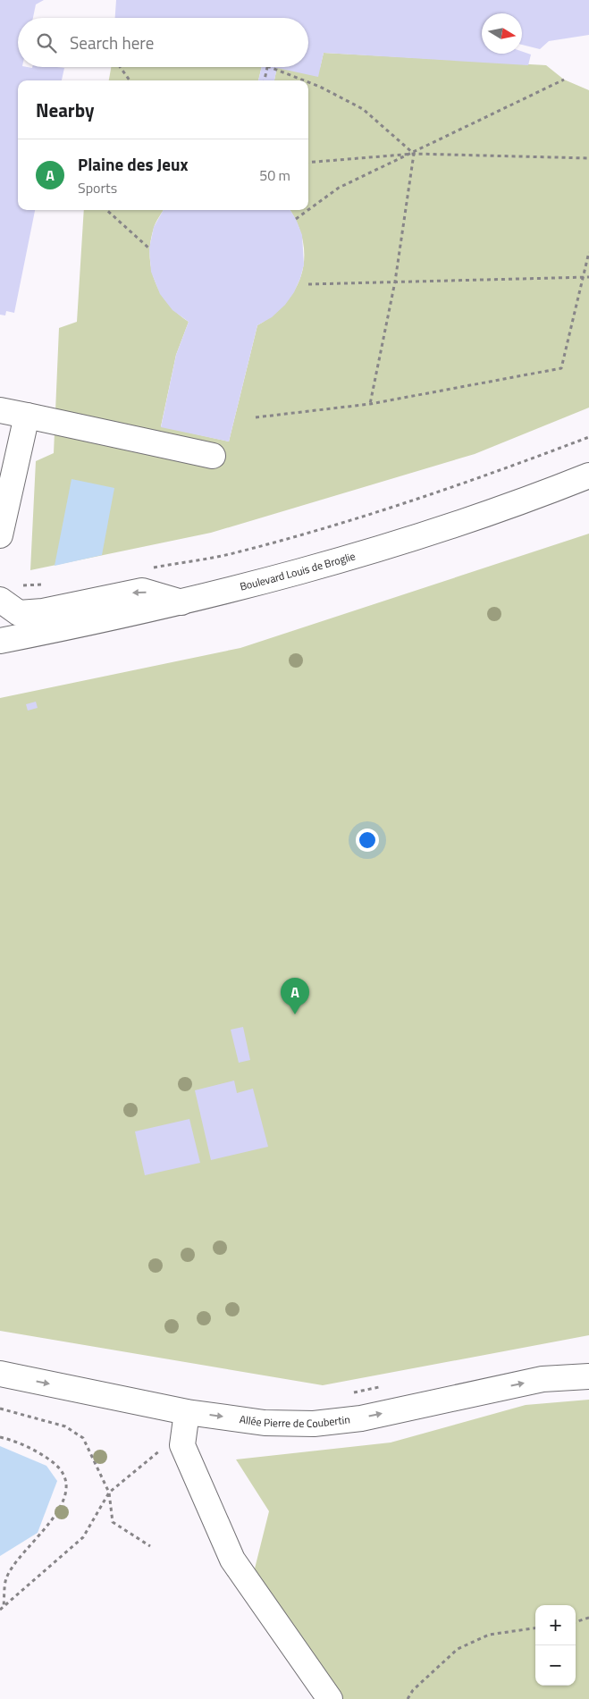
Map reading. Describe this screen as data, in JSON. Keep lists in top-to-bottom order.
{
  "streets": {
    "main road": ["Boulevard Louis de Broglie", "Allée Pierre de Coubertin"]
  },
  "one_way": ["Allée Pierre de Coubertin"],
  "north": "right",
  "page": {
    "search": "Search here",
    "heading": "Nearby",
    "list": [
      {
        "mark": "A",
        "name": "Plaine des Jeux",
        "note": "Sports",
        "value": "50 m"
      }
    ],
    "pins": "A",
    "map_buttons": ["+", "−"]
  }
}
